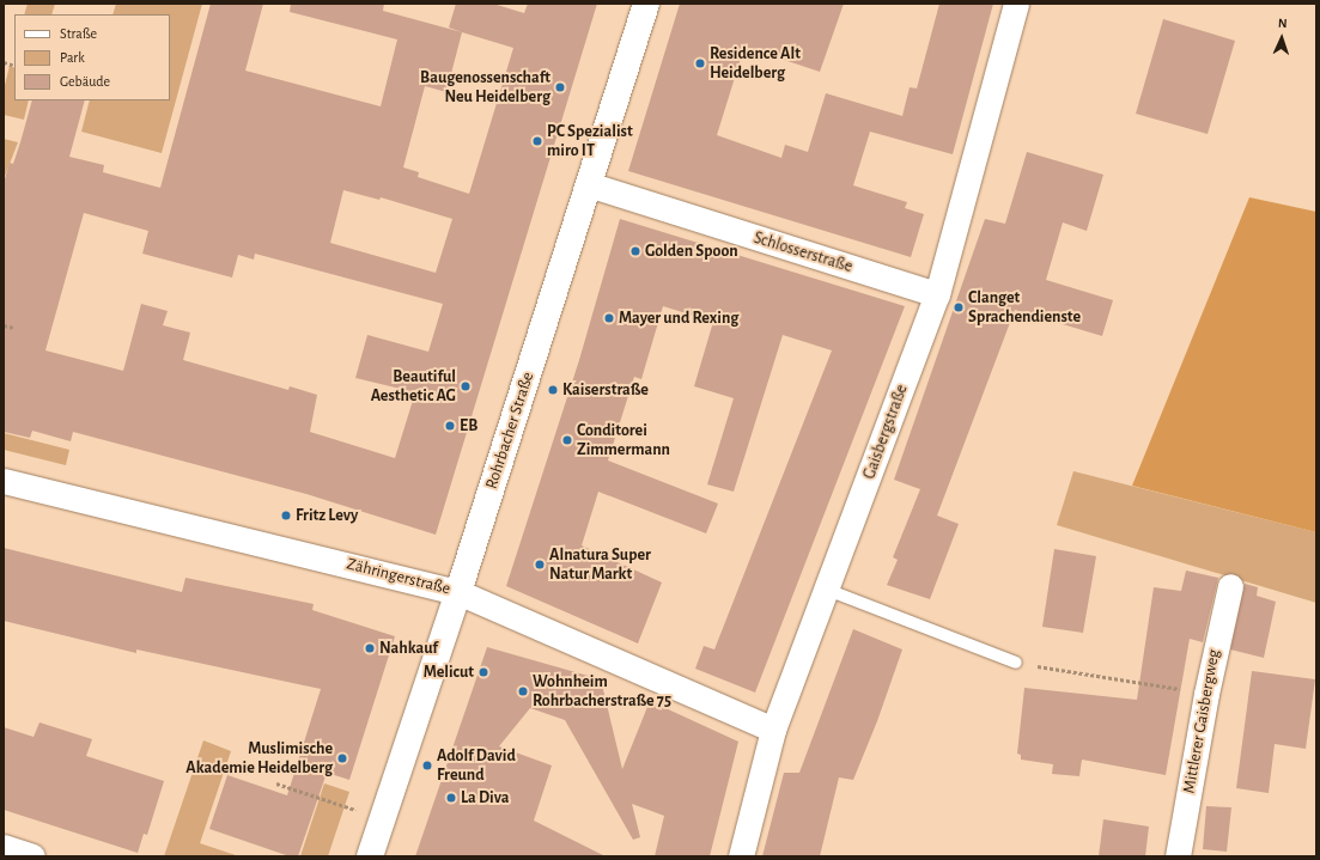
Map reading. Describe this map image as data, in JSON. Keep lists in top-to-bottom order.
{
  "streets": {
    "main road": ["Rohrbacher Straße"],
    "street": [
      "Schlosserstraße",
      "Gaisbergstraße",
      "Zähringerstraße",
      "Mittlerer Gaisbergweg"
    ]
  },
  "crossings": [
    ["Schlosserstraße", "Rohrbacher Straße"],
    ["Schlosserstraße", "Gaisbergstraße"],
    ["Rohrbacher Straße", "Zähringerstraße"],
    ["Gaisbergstraße", "Zähringerstraße"]
  ],
  "places": [
    "Residence Alt Heidelberg",
    "Baugenossenschaft Neu Heidelberg",
    "PC Spezialist miro IT",
    "Golden Spoon",
    "Clanget Sprachendienste",
    "Mayer und Rexing",
    "Beautiful Aesthetic AG",
    "Kaiserstraße",
    "EB",
    "Conditorei Zimmermann",
    "Fritz Levy",
    "Alnatura Super Natur Markt",
    "Nahkauf",
    "Melicut",
    "Wohnheim Rohrbacherstraße 75",
    "Muslimische Akademie Heidelberg",
    "Adolf David Freund",
    "La Diva"
  ],
  "legend": ["Straße", "Park", "Gebäude"],
  "north": "top"
}
